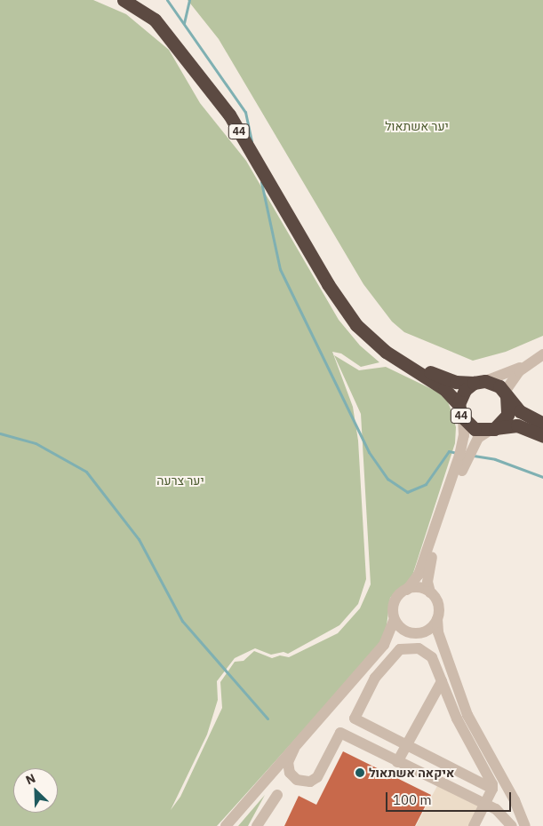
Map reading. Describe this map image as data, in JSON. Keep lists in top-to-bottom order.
{
  "streets": {
    "highway": ["44"]
  },
  "parks": ["יער אשתאול", "יער צרעה"],
  "places": ["איקאה אשתאול"],
  "scale_bar": "100 m",
  "north": "top left"
}
